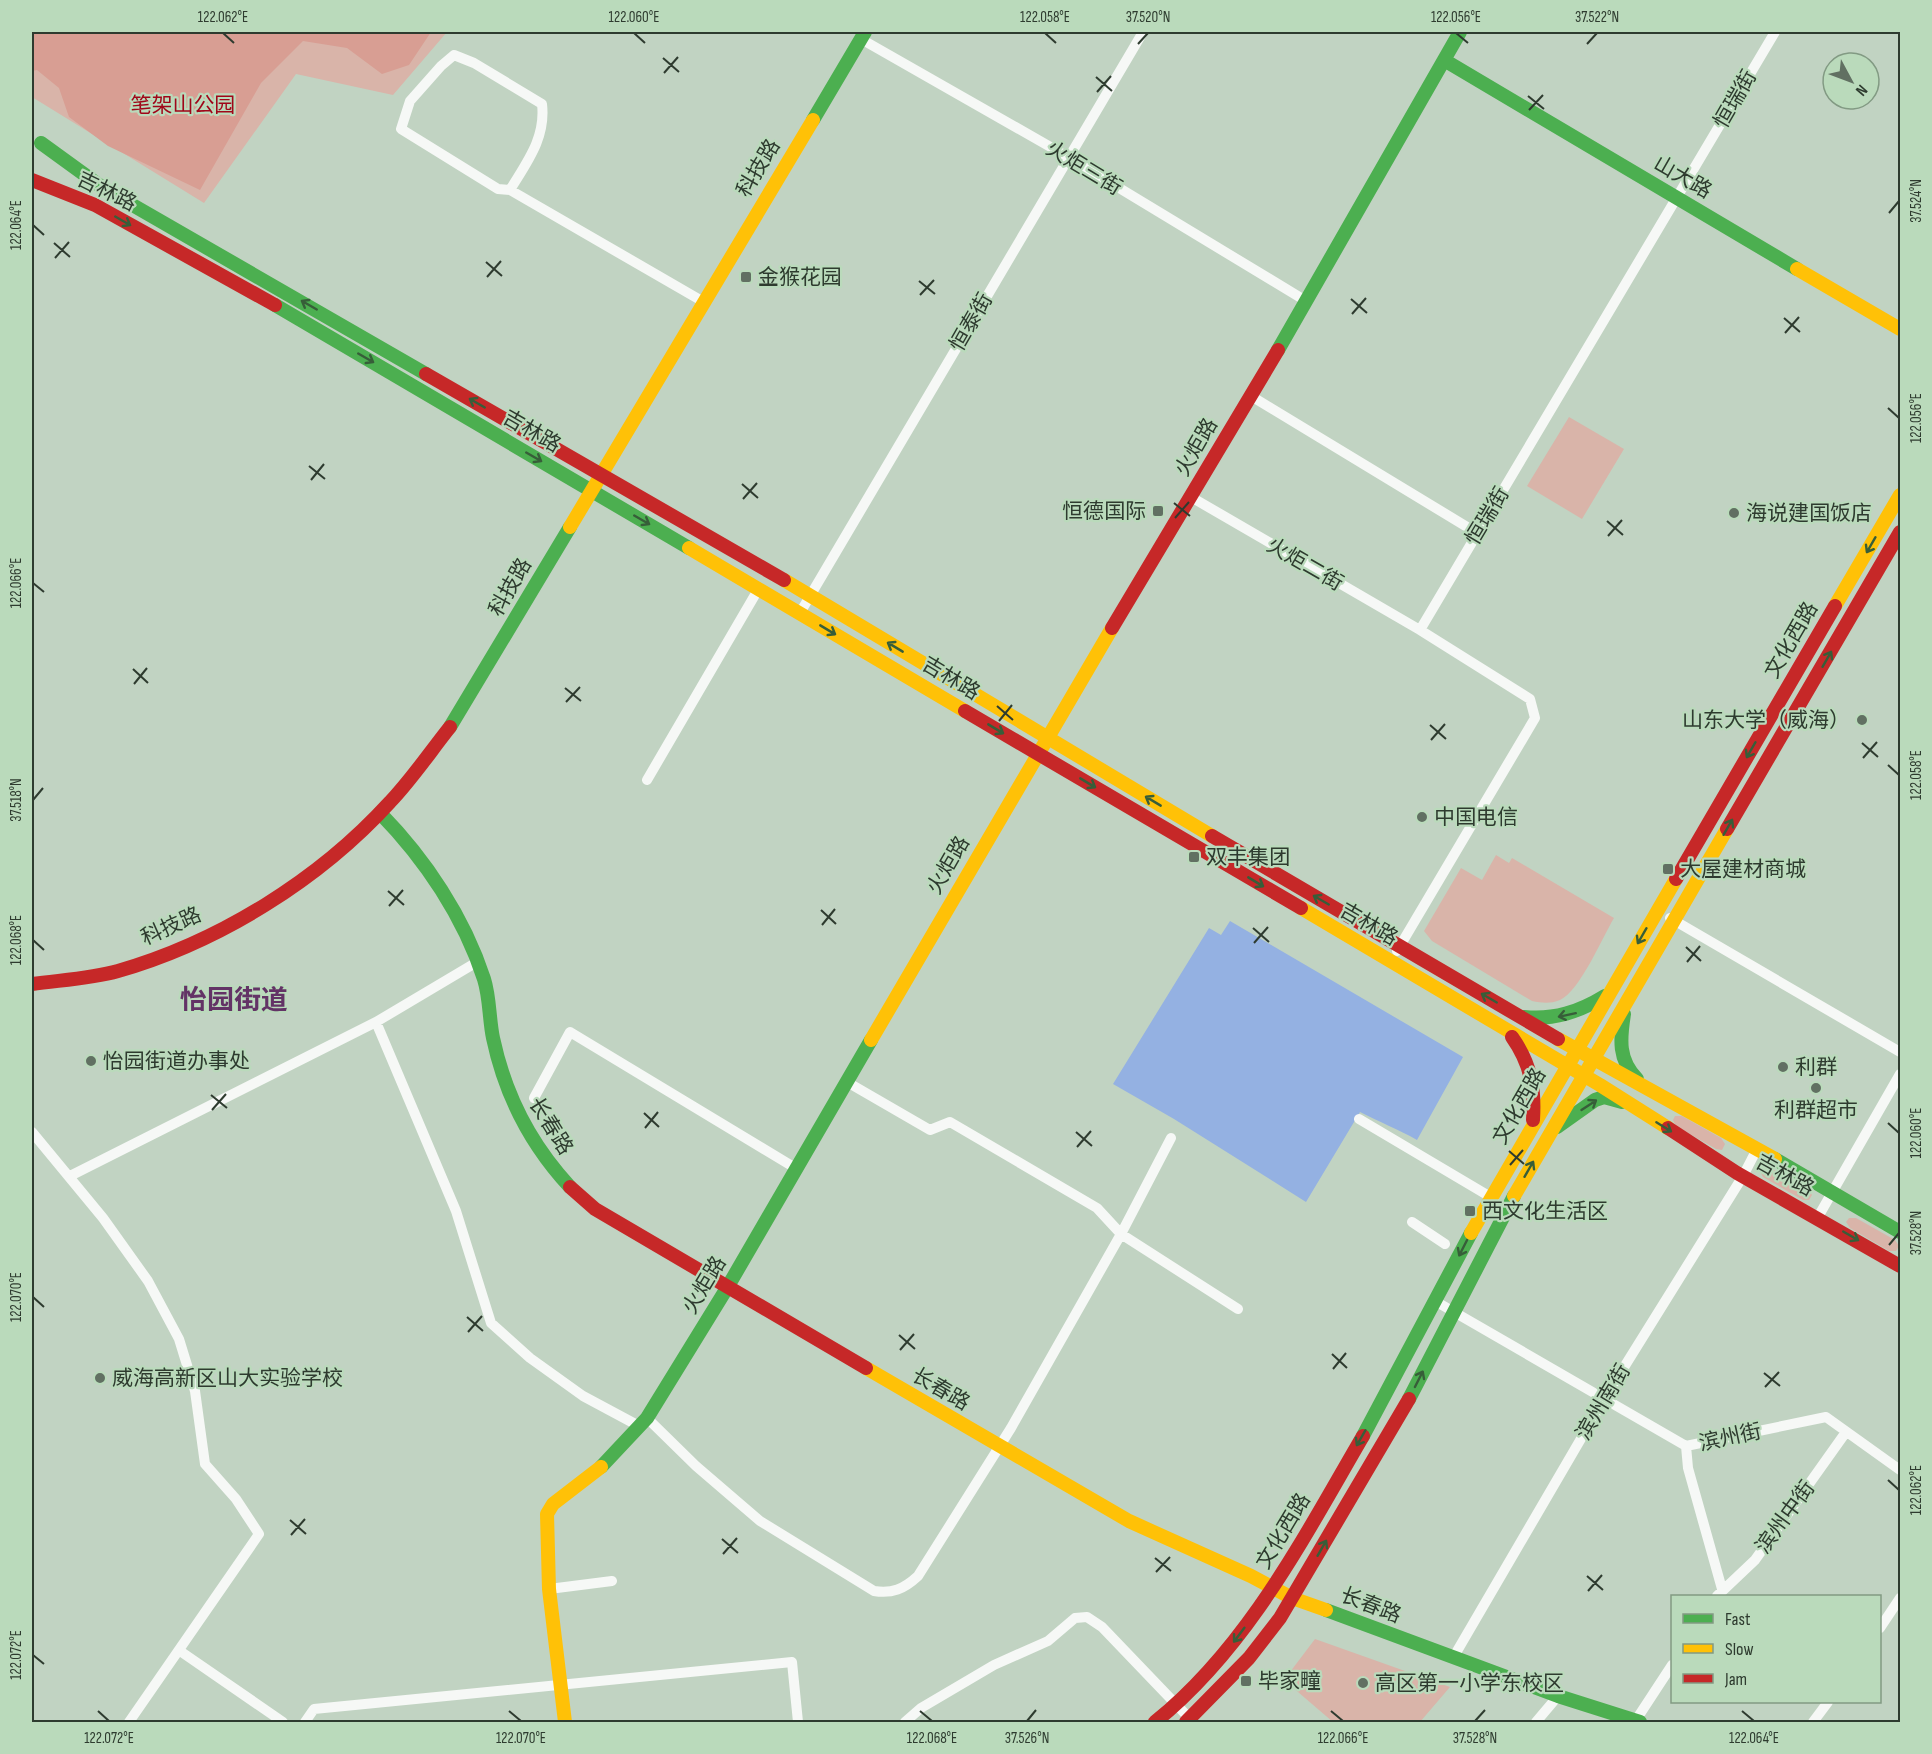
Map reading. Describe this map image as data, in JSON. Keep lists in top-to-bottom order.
{
  "streets": {
    "main road": [
      "科技路",
      "山大路",
      "吉林路",
      "火炬路",
      "文化西路",
      "长春路"
    ],
    "street": [
      "恒瑞街",
      "火炬三街",
      "恒泰街",
      "火炬二街",
      "滨州南街",
      "滨州街",
      "滨州中街"
    ]
  },
  "crossings": [
    ["恒瑞街", "山大路"],
    ["恒瑞街", "火炬二街"],
    ["科技路", "火炬三街"],
    ["科技路", "吉林路"],
    ["科技路", "长春路"],
    ["火炬三街", "恒泰街"],
    ["火炬三街", "火炬路"],
    ["山大路", "火炬路"],
    ["吉林路", "恒泰街"],
    ["吉林路", "火炬路"],
    ["吉林路", "文化西路"],
    ["吉林路", "滨州南街"],
    ["火炬路", "火炬二街"],
    ["火炬路", "长春路"],
    ["文化西路", "长春路"],
    ["文化西路", "滨州街"],
    ["长春路", "滨州南街"],
    ["滨州南街", "滨州街"],
    ["滨州街", "滨州中街"]
  ],
  "districts": ["怡园街道"],
  "parks": ["笔架山公园"],
  "places": {
    "transit": [
      "金猴花园",
      "恒德国际",
      "双丰集团",
      "大屋建材商城",
      "西文化生活区",
      "毕家疃"
    ],
    "other": [
      "海说建国饭店",
      "山东大学（威海）",
      "中国电信",
      "怡园街道办事处",
      "利群",
      "利群超市",
      "威海高新区山大实验学校",
      "高区第一小学东校区"
    ]
  },
  "legend": ["Fast", "Slow", "Jam"],
  "north": "bottom right",
  "coordinates": [
    "122.062°E",
    "122.060°E",
    "122.058°E",
    "37.520°N",
    "122.056°E",
    "37.522°N",
    "37.524°N",
    "122.064°E",
    "122.066°E",
    "37.518°N",
    "122.068°E",
    "37.528°N",
    "122.070°E",
    "122.072°E",
    "37.526°N"
  ]
}
